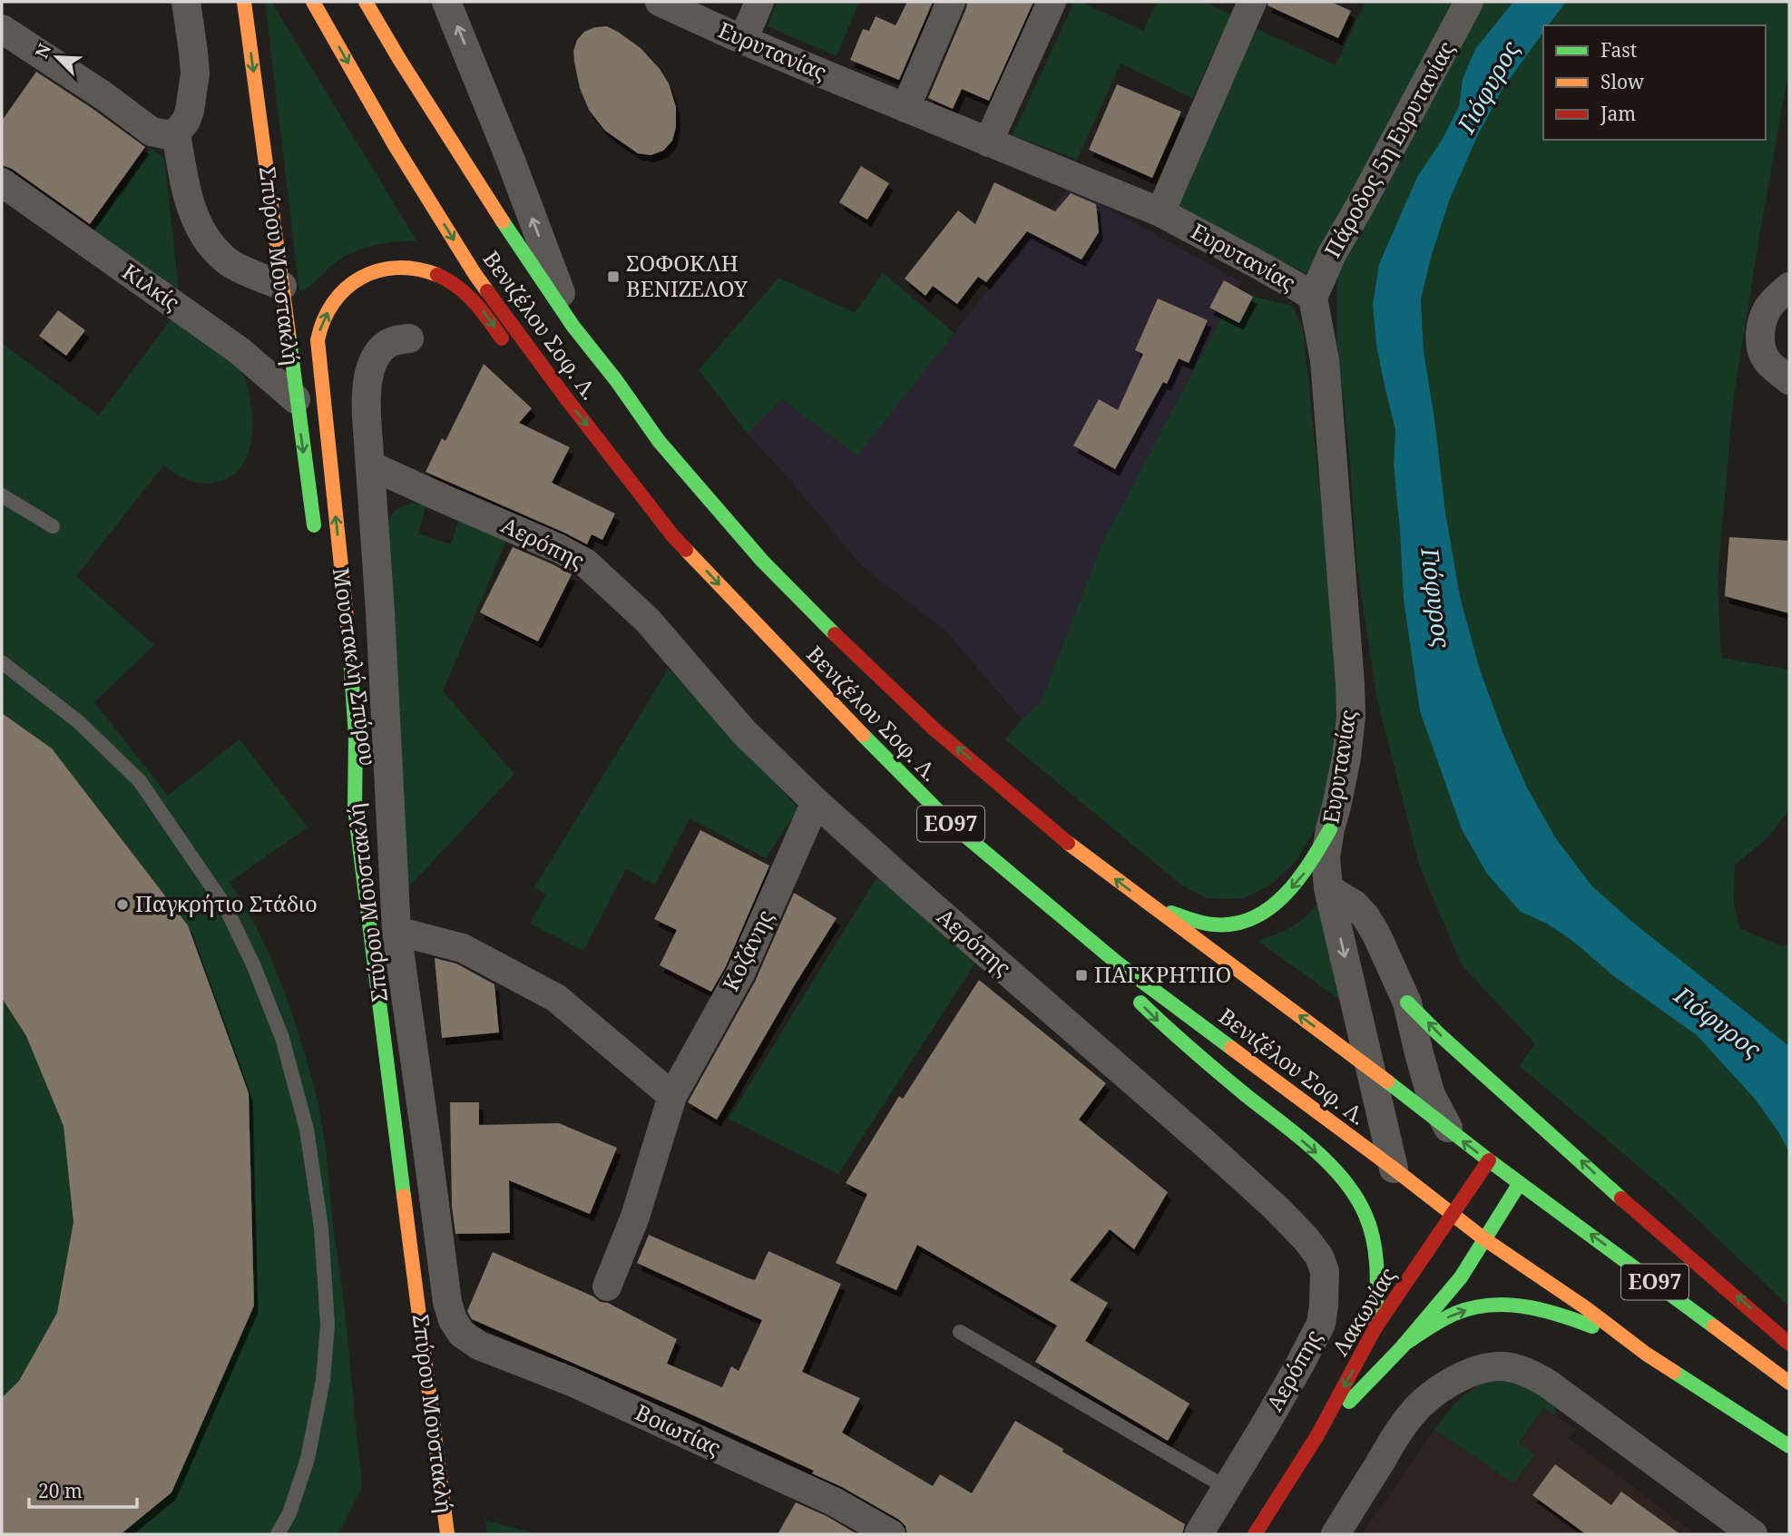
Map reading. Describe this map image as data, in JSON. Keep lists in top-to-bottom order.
{
  "streets": {
    "main road": [
      "Σπύρου Μουστακλή",
      "Βενιζέλου Σοφ. Λ.",
      "Μουστακλή Σπύρου",
      "ΕΟ97",
      "Λακωνίας"
    ],
    "street": [
      "Ευρυτανίας",
      "Πάροδος 5η Ευρυτανίας",
      "Κιλκίς",
      "Αερόπης",
      "Κοζάνης",
      "Βοιωτίας"
    ]
  },
  "crossings": [
    ["Ευρυτανίας", "Πάροδος 5η Ευρυτανίας"],
    ["Ευρυτανίας", "Βενιζέλου Σοφ. Λ."],
    ["Σπύρου Μουστακλή", "Κιλκίς"],
    ["Σπύρου Μουστακλή", "Βενιζέλου Σοφ. Λ."],
    ["Σπύρου Μουστακλή", "Αερόπης"],
    ["Σπύρου Μουστακλή", "Μουστακλή Σπύρου"],
    ["Σπύρου Μουστακλή", "Βοιωτίας"],
    ["Βενιζέλου Σοφ. Λ.", "Λακωνίας"],
    ["Αερόπης", "Κοζάνης"]
  ],
  "water": ["Γιόφυρος"],
  "places": {
    "transit": ["ΣΟΦΟΚΛΗ ΒΕΝΙΖΕΛΟΥ", "ΠΑΓΚΡΗΤΙΙΟ"],
    "other": ["Παγκρήτιο Στάδιο"]
  },
  "legend": ["Fast", "Slow", "Jam"],
  "scale_bar": "20 m",
  "north": "top left"
}
